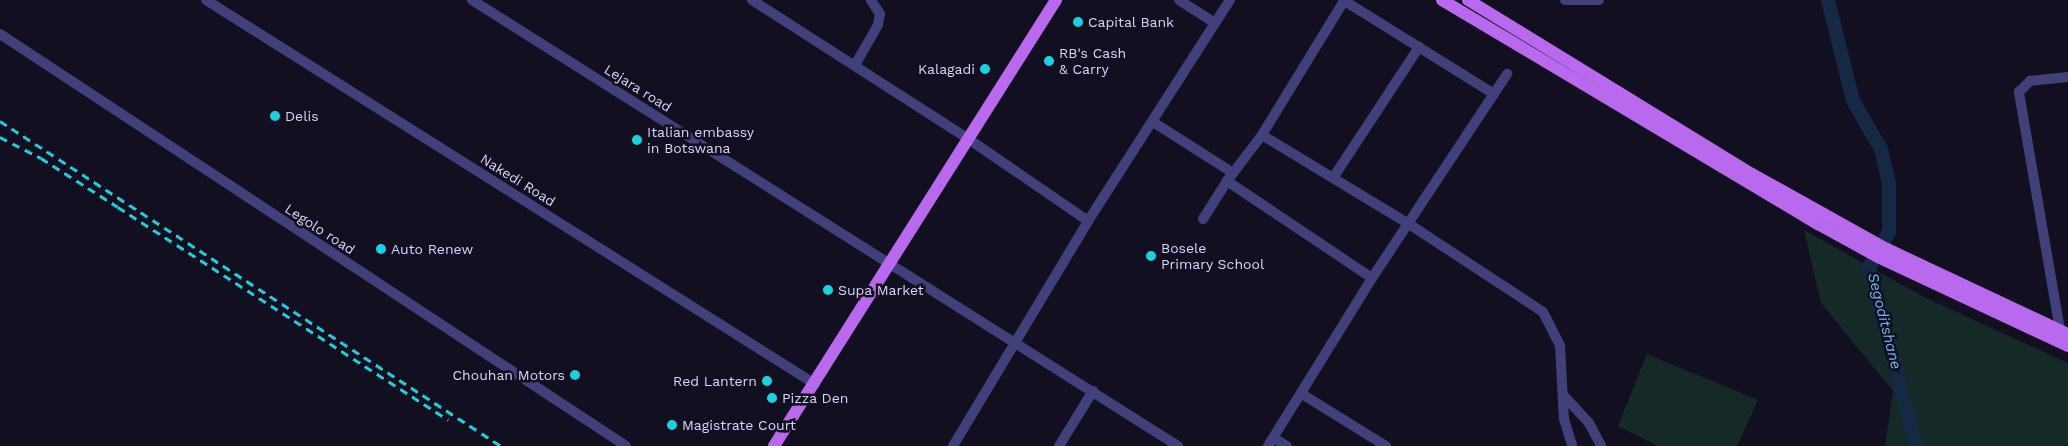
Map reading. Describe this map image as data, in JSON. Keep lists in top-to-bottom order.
{
  "streets": {
    "street": ["Lejara road", "Nakedi Road", "Legolo road"]
  },
  "water": ["Segoditshane"],
  "places": [
    "Capital Bank",
    "RB's Cash & Carry",
    "Kalagadi",
    "Delis",
    "Italian embassy in Botswana",
    "Auto Renew",
    "Bosele Primary School",
    "Supa Market",
    "Chouhan Motors",
    "Red Lantern",
    "Pizza Den",
    "Magistrate Court"
  ]
}
